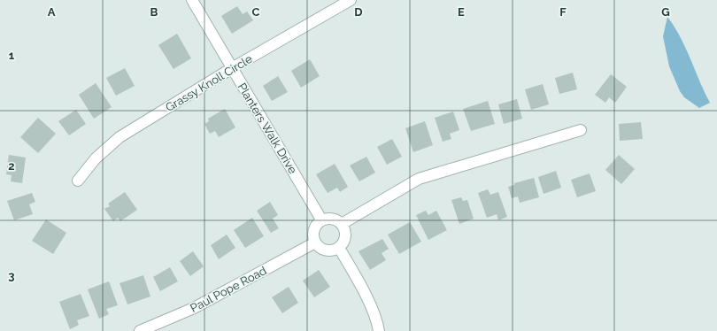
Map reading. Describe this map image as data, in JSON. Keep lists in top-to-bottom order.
{
  "streets": {
    "street": ["Grassy Knoll Circle", "Planters Walk Drive", "Paul Pope Road"]
  },
  "crossings": [
    ["Grassy Knoll Circle", "Planters Walk Drive"],
    ["Planters Walk Drive", "Paul Pope Road"]
  ],
  "grid": {
    "columns": [
      "A",
      "B",
      "C",
      "D",
      "E",
      "F",
      "G"
    ],
    "rows": ["1", "2", "3"]
  }
}
